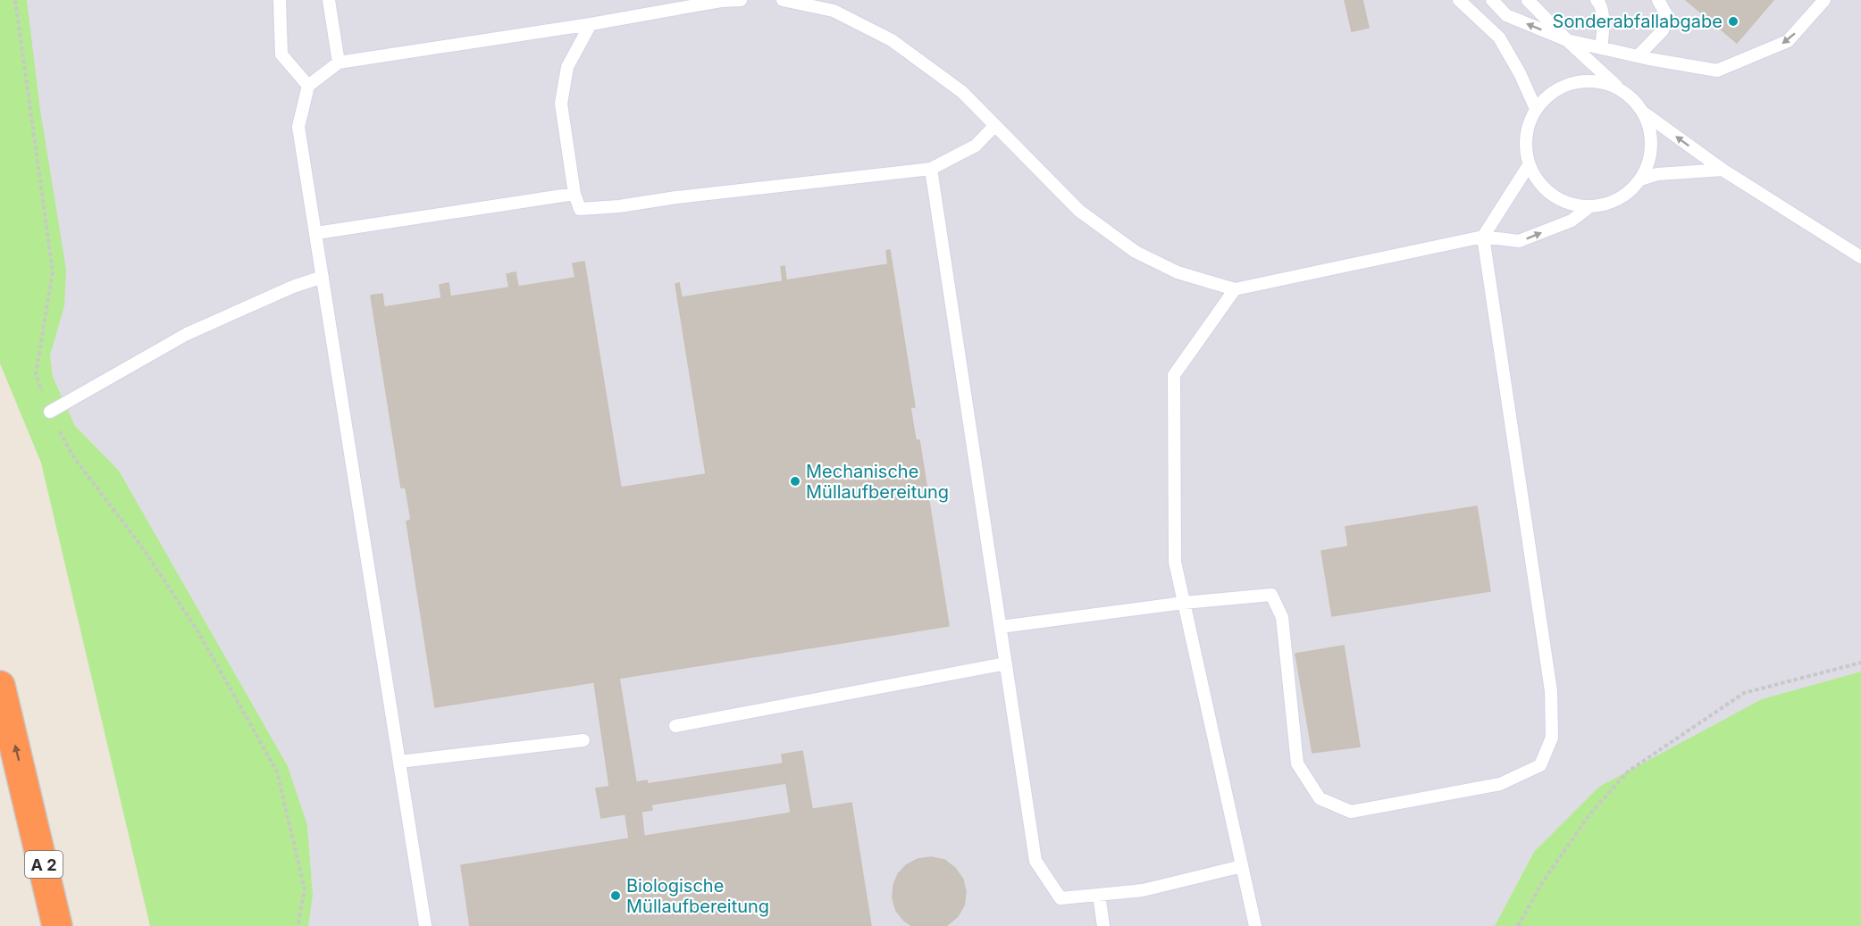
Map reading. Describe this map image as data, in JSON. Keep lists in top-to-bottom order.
{
  "streets": {
    "highway": ["A 2"]
  },
  "places": ["Sonderabfallabgabe", "Mechanische Müllaufbereitung", "Biologische Müllaufbereitung"]
}
